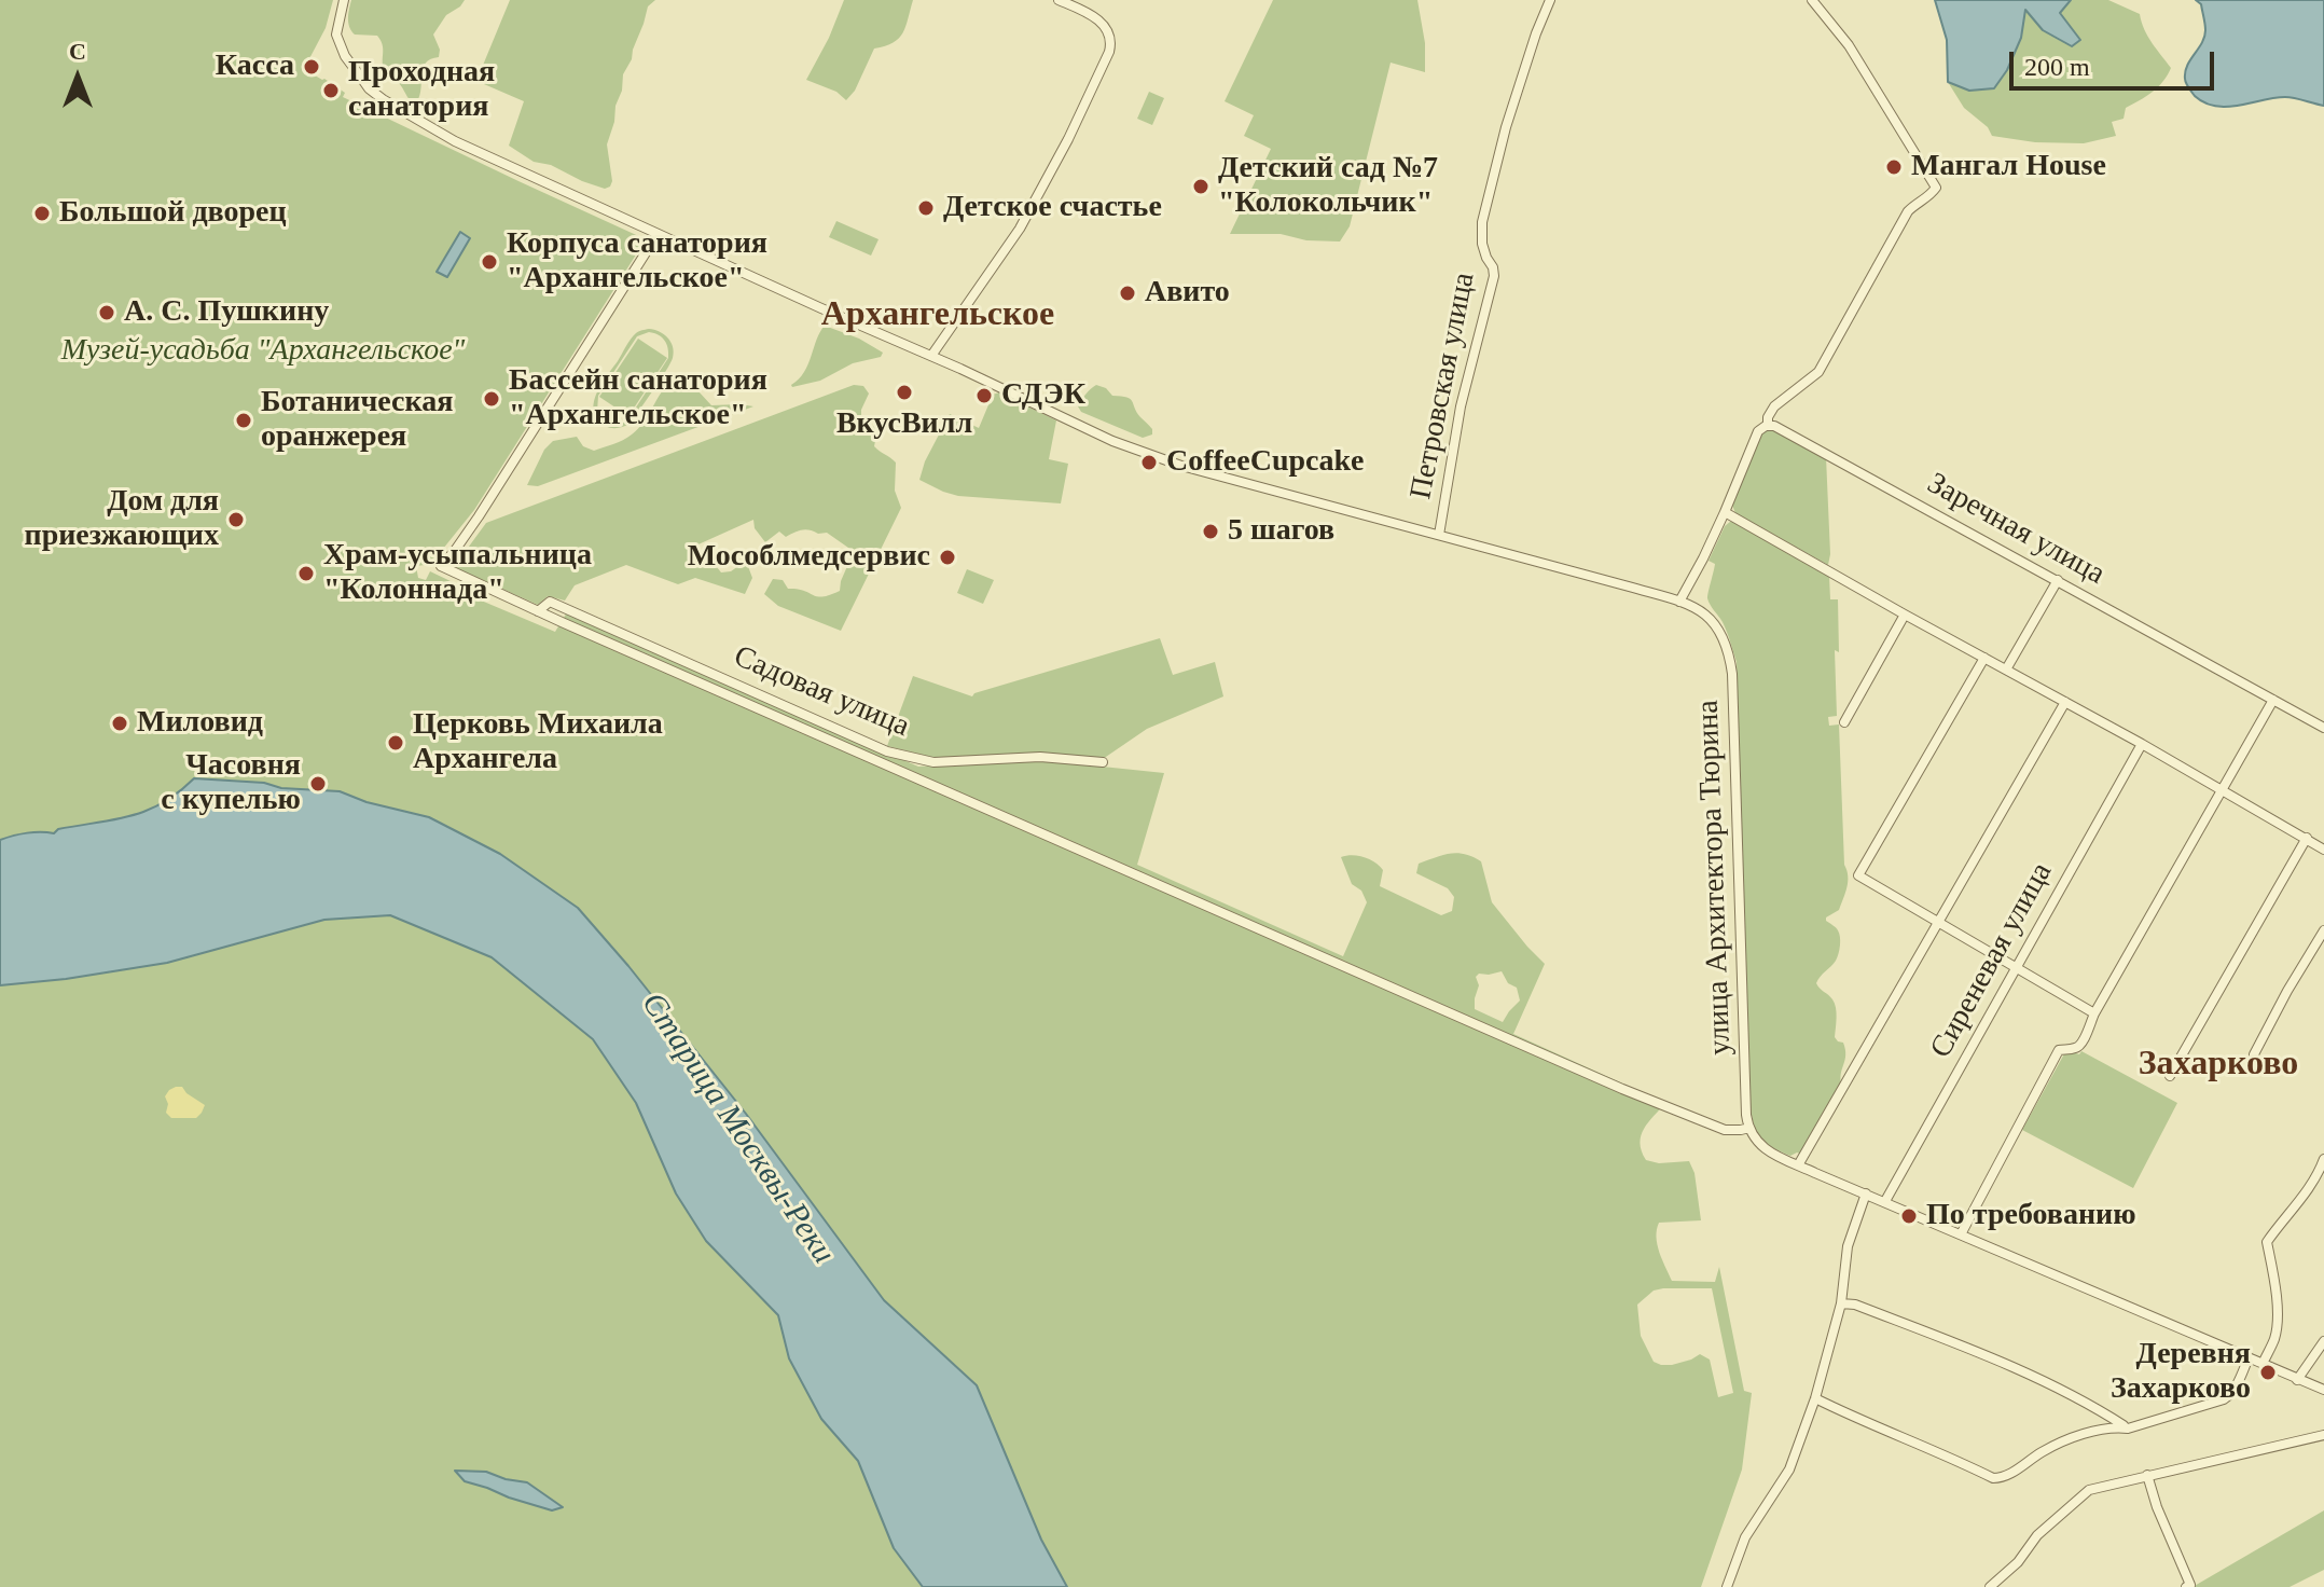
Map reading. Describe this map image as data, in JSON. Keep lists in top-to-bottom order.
{
  "streets": {
    "street": [
      "Петровская улица",
      "Заречная улица",
      "Садовая улица",
      "улица Архитектора Тюрина",
      "Сиреневая улица"
    ]
  },
  "crossings": [
    ["Петровская улица", "улица Архитектора Тюрина"]
  ],
  "districts": ["Архангельское", "Захарково"],
  "water": ["Старица Москвы-Реки"],
  "parks": ["Музей-усадьба \"Архангельское\""],
  "places": [
    "Касса",
    "Проходная санатория",
    "Мангал House",
    "Детский сад №7 \"Колокольчик\"",
    "Детское счастье",
    "Большой дворец",
    "Корпуса санатория \"Архангельское\"",
    "Авито",
    "А. С. Пушкину",
    "ВкусВилл",
    "СДЭК",
    "Бассейн санатория \"Архангельское\"",
    "Ботаническая оранжерея",
    "CoffeeCupcake",
    "Дом для приезжающих",
    "5 шагов",
    "Мособлмедсервис",
    "Храм-усыпальница \"Колоннада\"",
    "Миловид",
    "Церковь Михаила Архангела",
    "Часовня с купелью",
    "По требованию",
    "Деревня Захарково"
  ],
  "scale_bar": "200 m",
  "north": "top"
}
